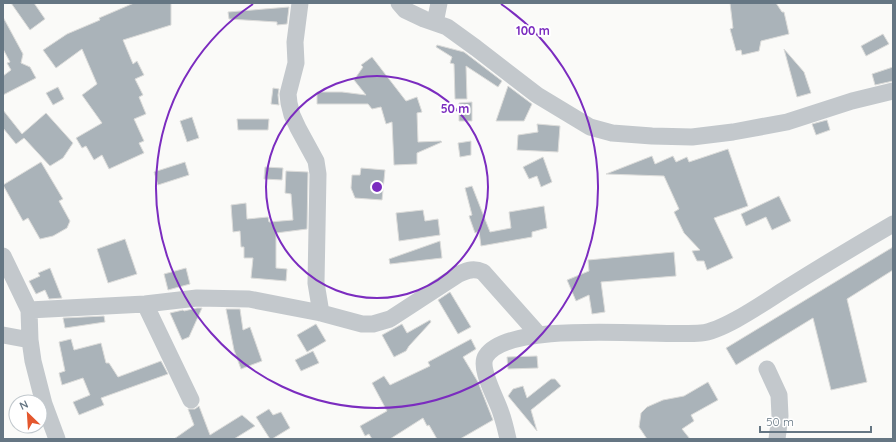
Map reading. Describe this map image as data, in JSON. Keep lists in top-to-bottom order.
{
  "scale_bar": "50 m",
  "north": "top left",
  "rings": ["100 m", "50 m"]
}
